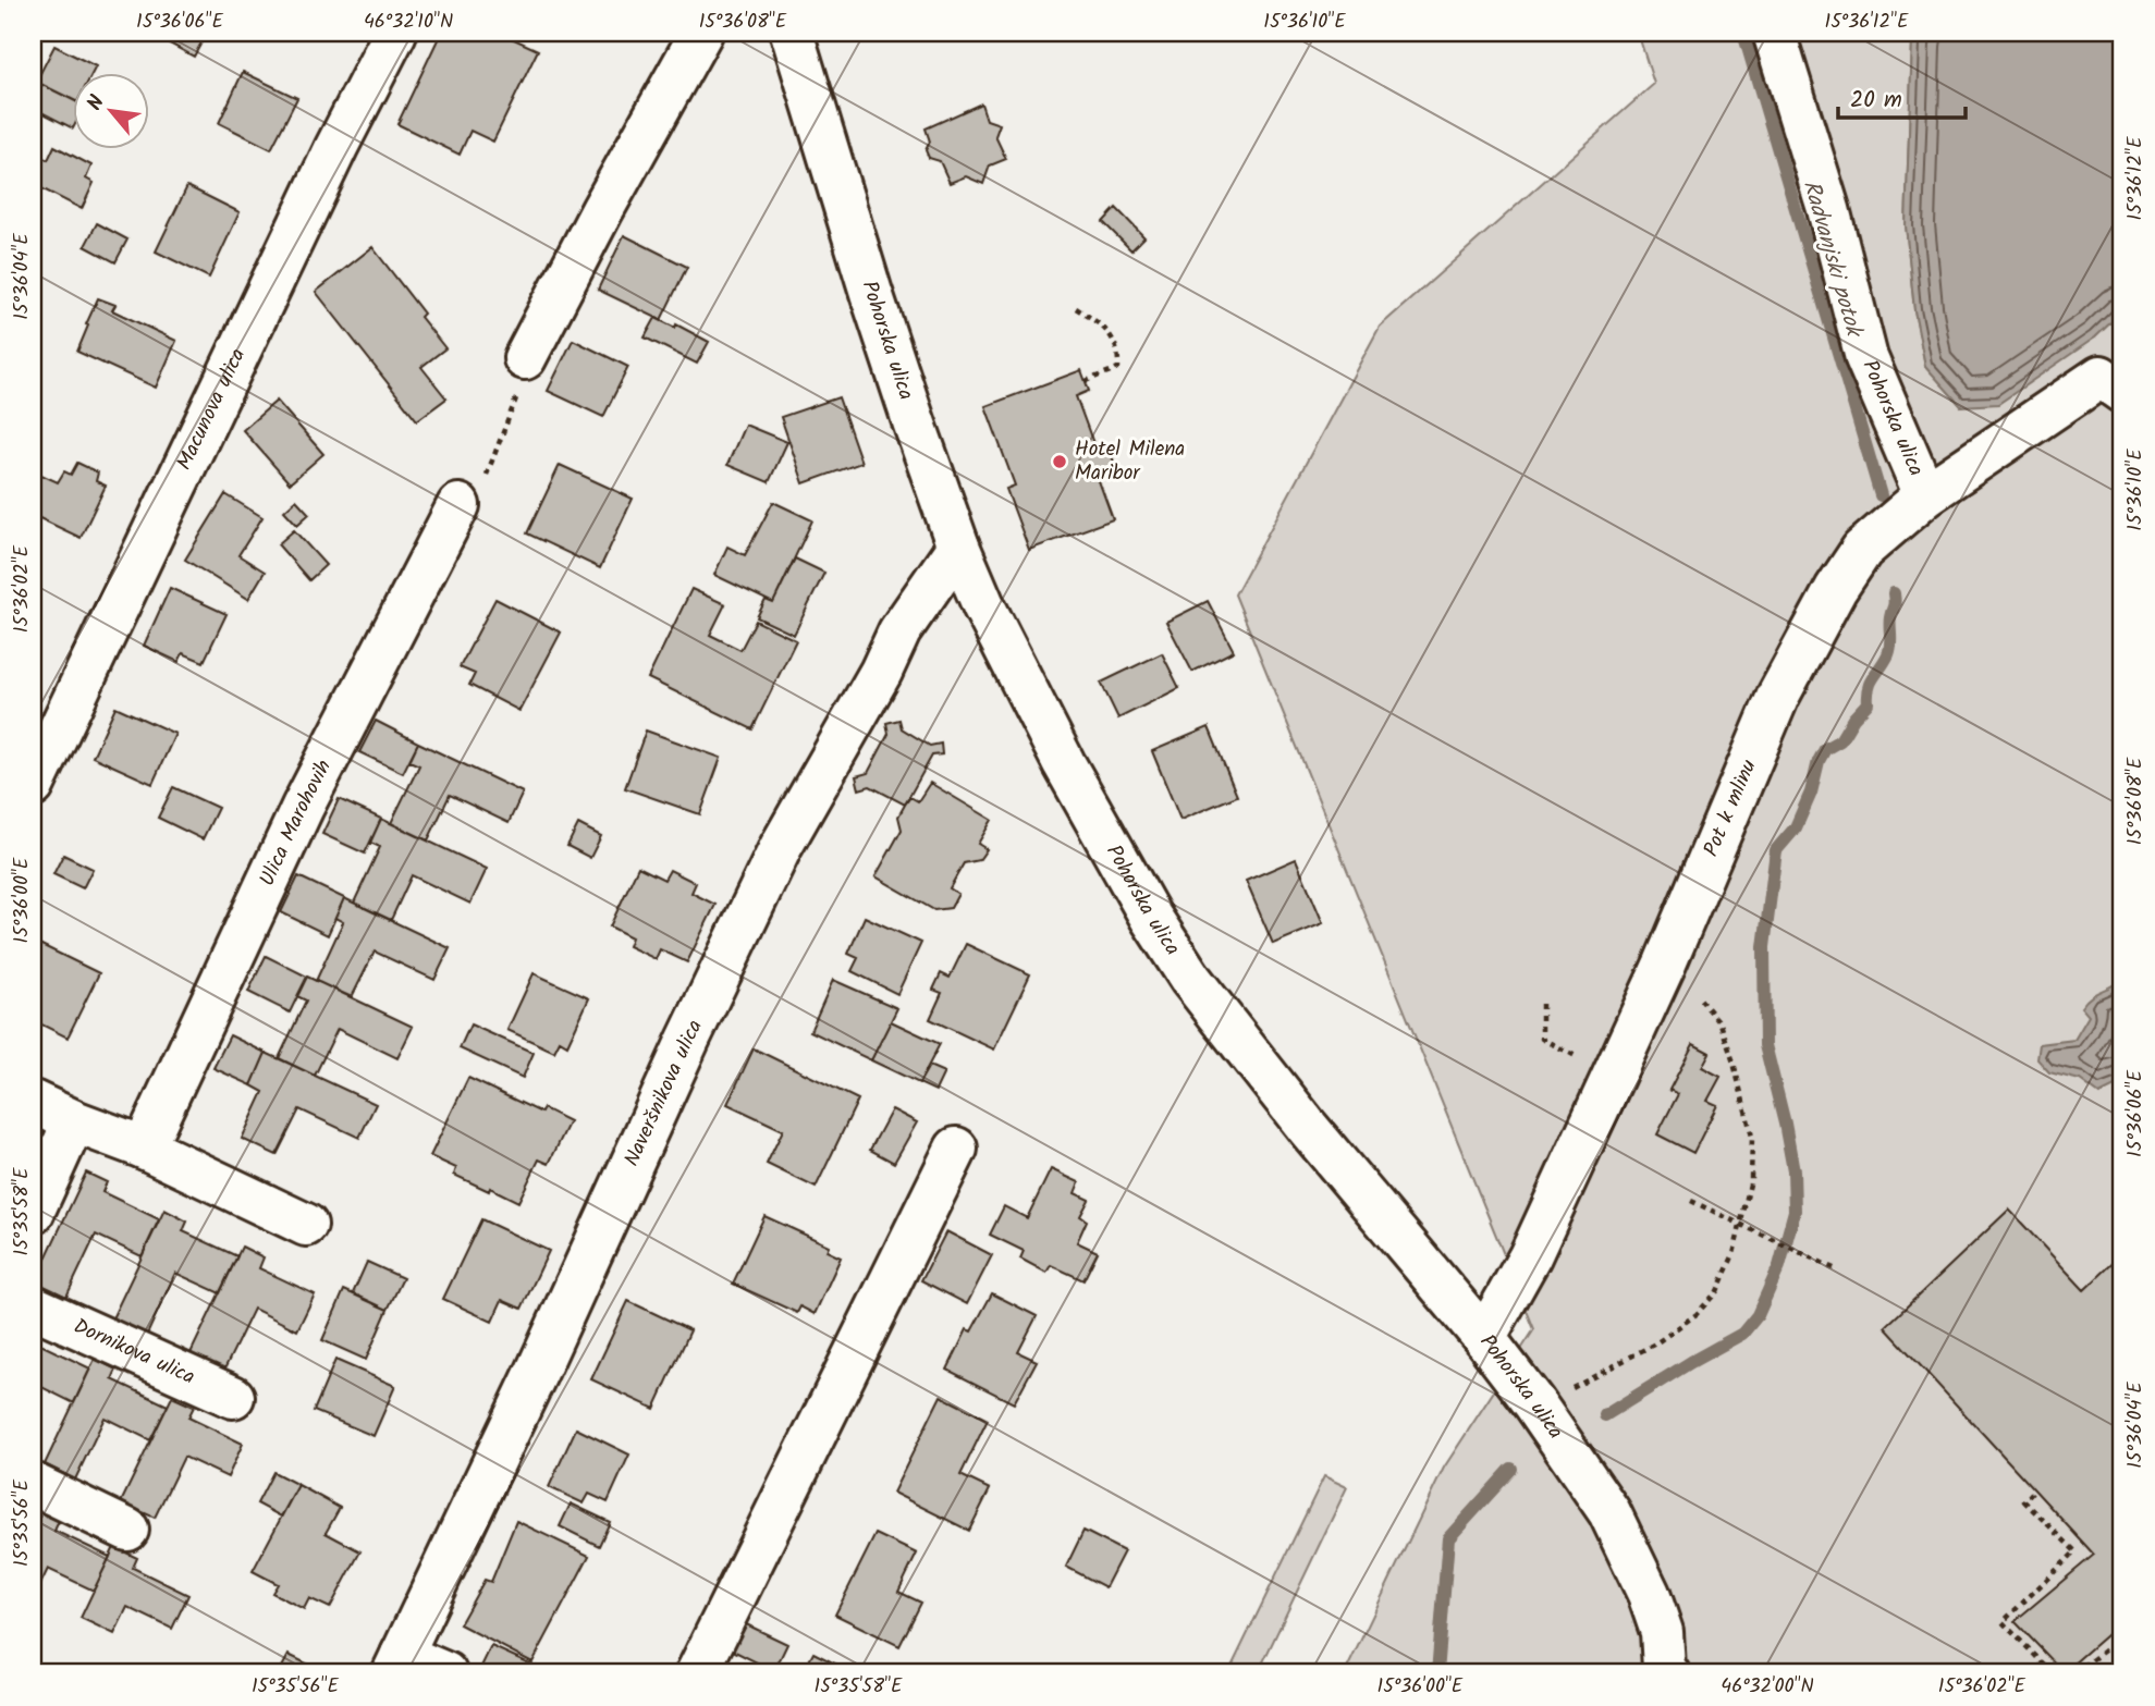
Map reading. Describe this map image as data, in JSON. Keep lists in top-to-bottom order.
{
  "streets": {
    "street": [
      "Pohorska ulica",
      "Macunova ulica",
      "Pot k mlinu",
      "Ulica Marohovih",
      "Naveršnikova ulica",
      "Dornikova ulica"
    ]
  },
  "crossings": [
    ["Pohorska ulica", "Pot k mlinu"],
    ["Pohorska ulica", "Naveršnikova ulica"]
  ],
  "water": ["Radvanjski potok"],
  "places": ["Hotel Milena Maribor"],
  "scale_bar": "20 m",
  "north": "top left",
  "coordinates": [
    "15°36'06\"E",
    "46°32'10\"N",
    "15°36'08\"E",
    "15°36'10\"E",
    "15°36'12\"E",
    "15°36'04\"E",
    "15°36'02\"E",
    "15°36'00\"E",
    "15°35'58\"E",
    "15°35'56\"E",
    "46°32'00\"N"
  ]
}
